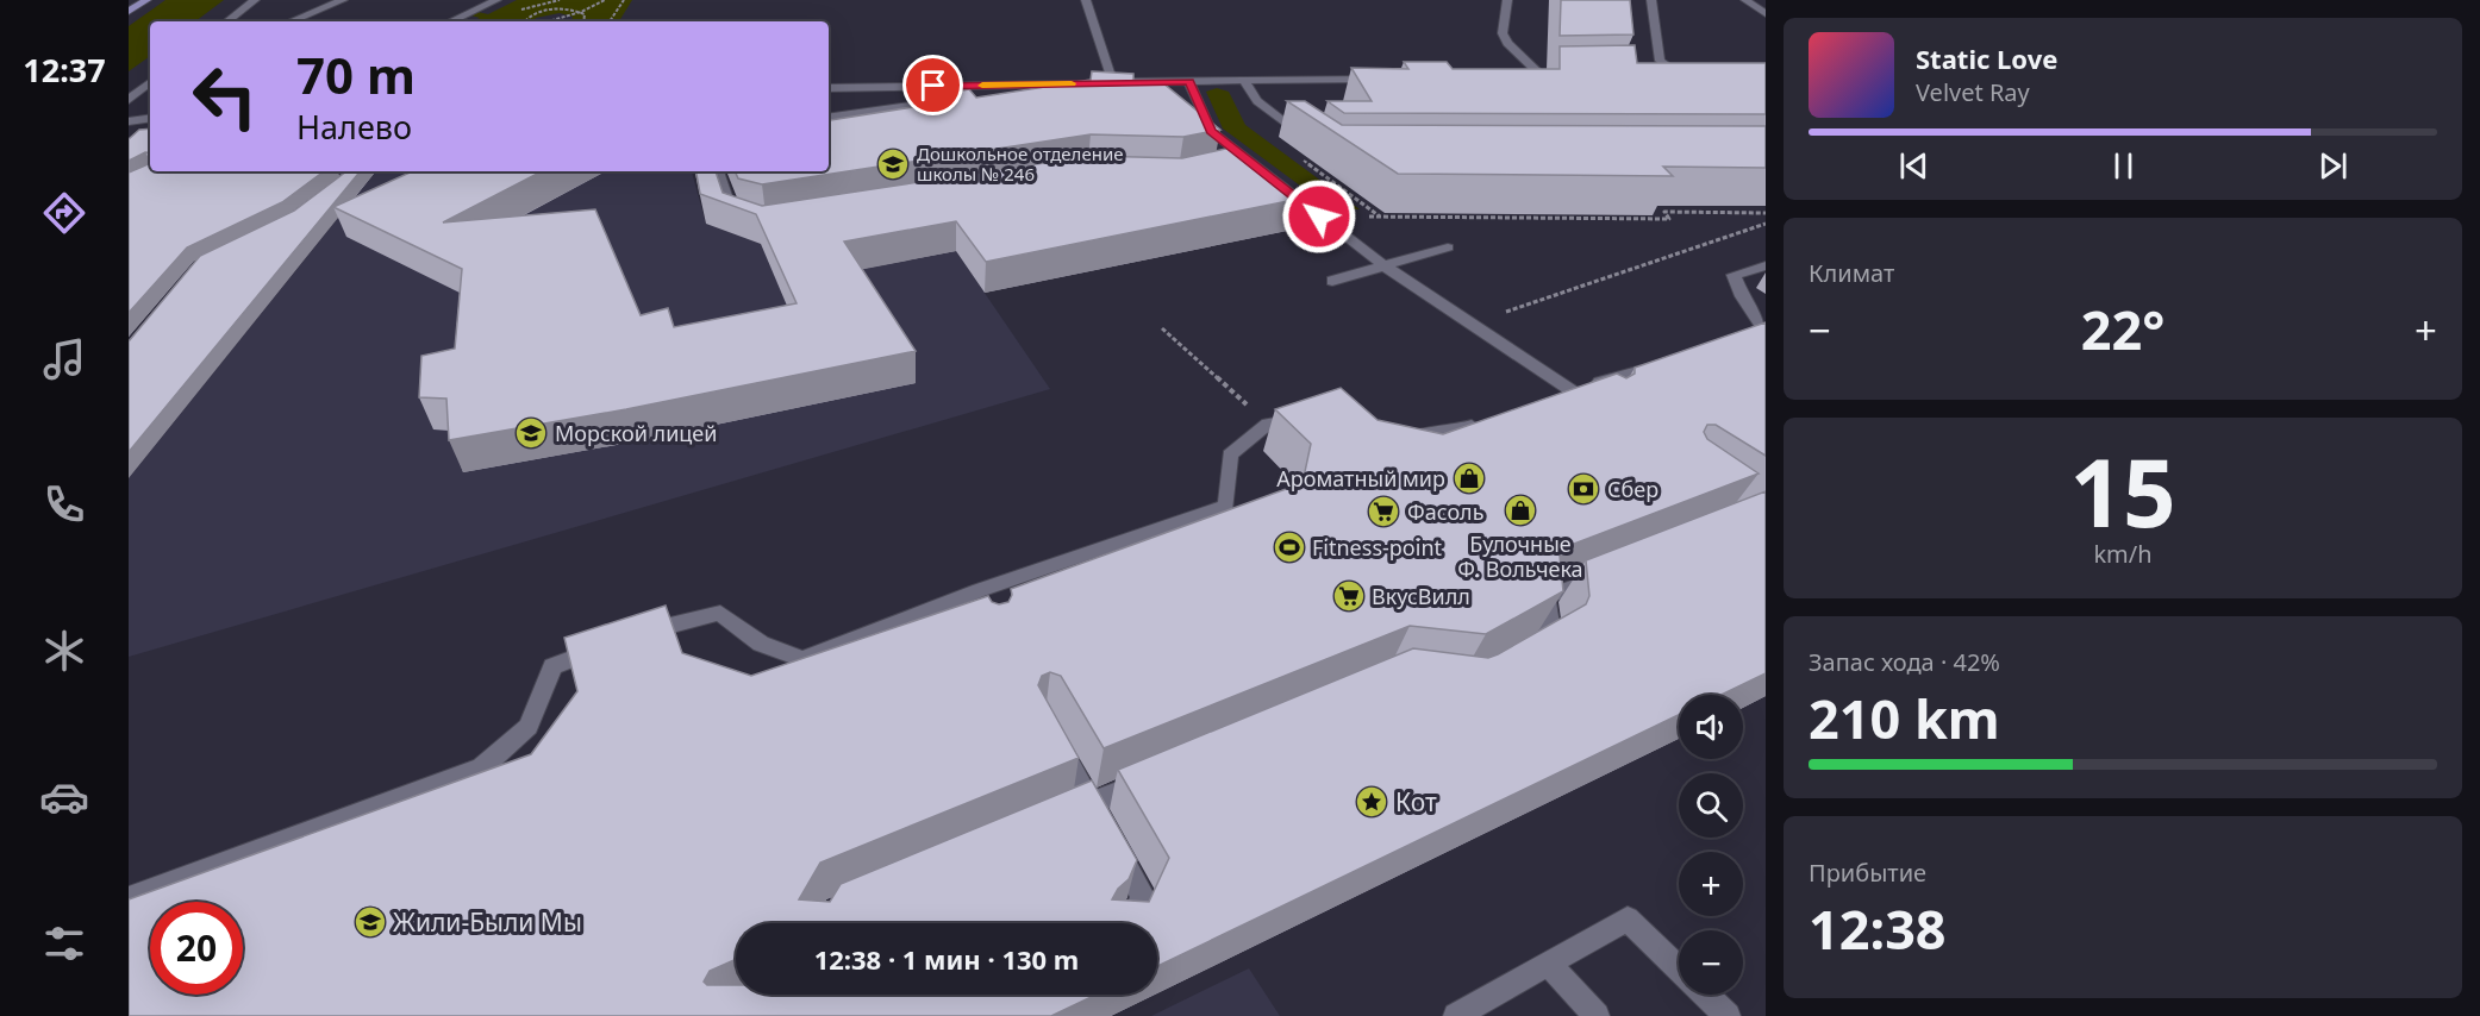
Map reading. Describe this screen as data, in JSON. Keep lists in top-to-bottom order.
{
  "places": {
    "school or university": ["Дошкольное отделение школы № 246", "Морской лицей", "Жили-Были Мы"],
    "shop": ["Ароматный мир", "Булочные Ф. Вольчека"],
    "bank": ["Сбер"],
    "supermarket": ["Фасоль", "ВкусВилл"],
    "sports": ["Fitness-point"],
    "place": ["Кот"]
  },
  "page": {
    "tabs": "12:37",
    "turn": ["70 m", "Налево"],
    "song": ["Static Love", "Velvet Ray"],
    "tile": [
      "Климат",
      ["15", "km/h"],
      ["Запас хода · 42%", "210 km"],
      ["Прибытие", "12:38"]
    ],
    "heat": ["−", "22°", "+"],
    "map_buttons": ["+", "−"],
    "limit": "20",
    "trip": "12:38 · 1 мин · 130 m"
  }
}
